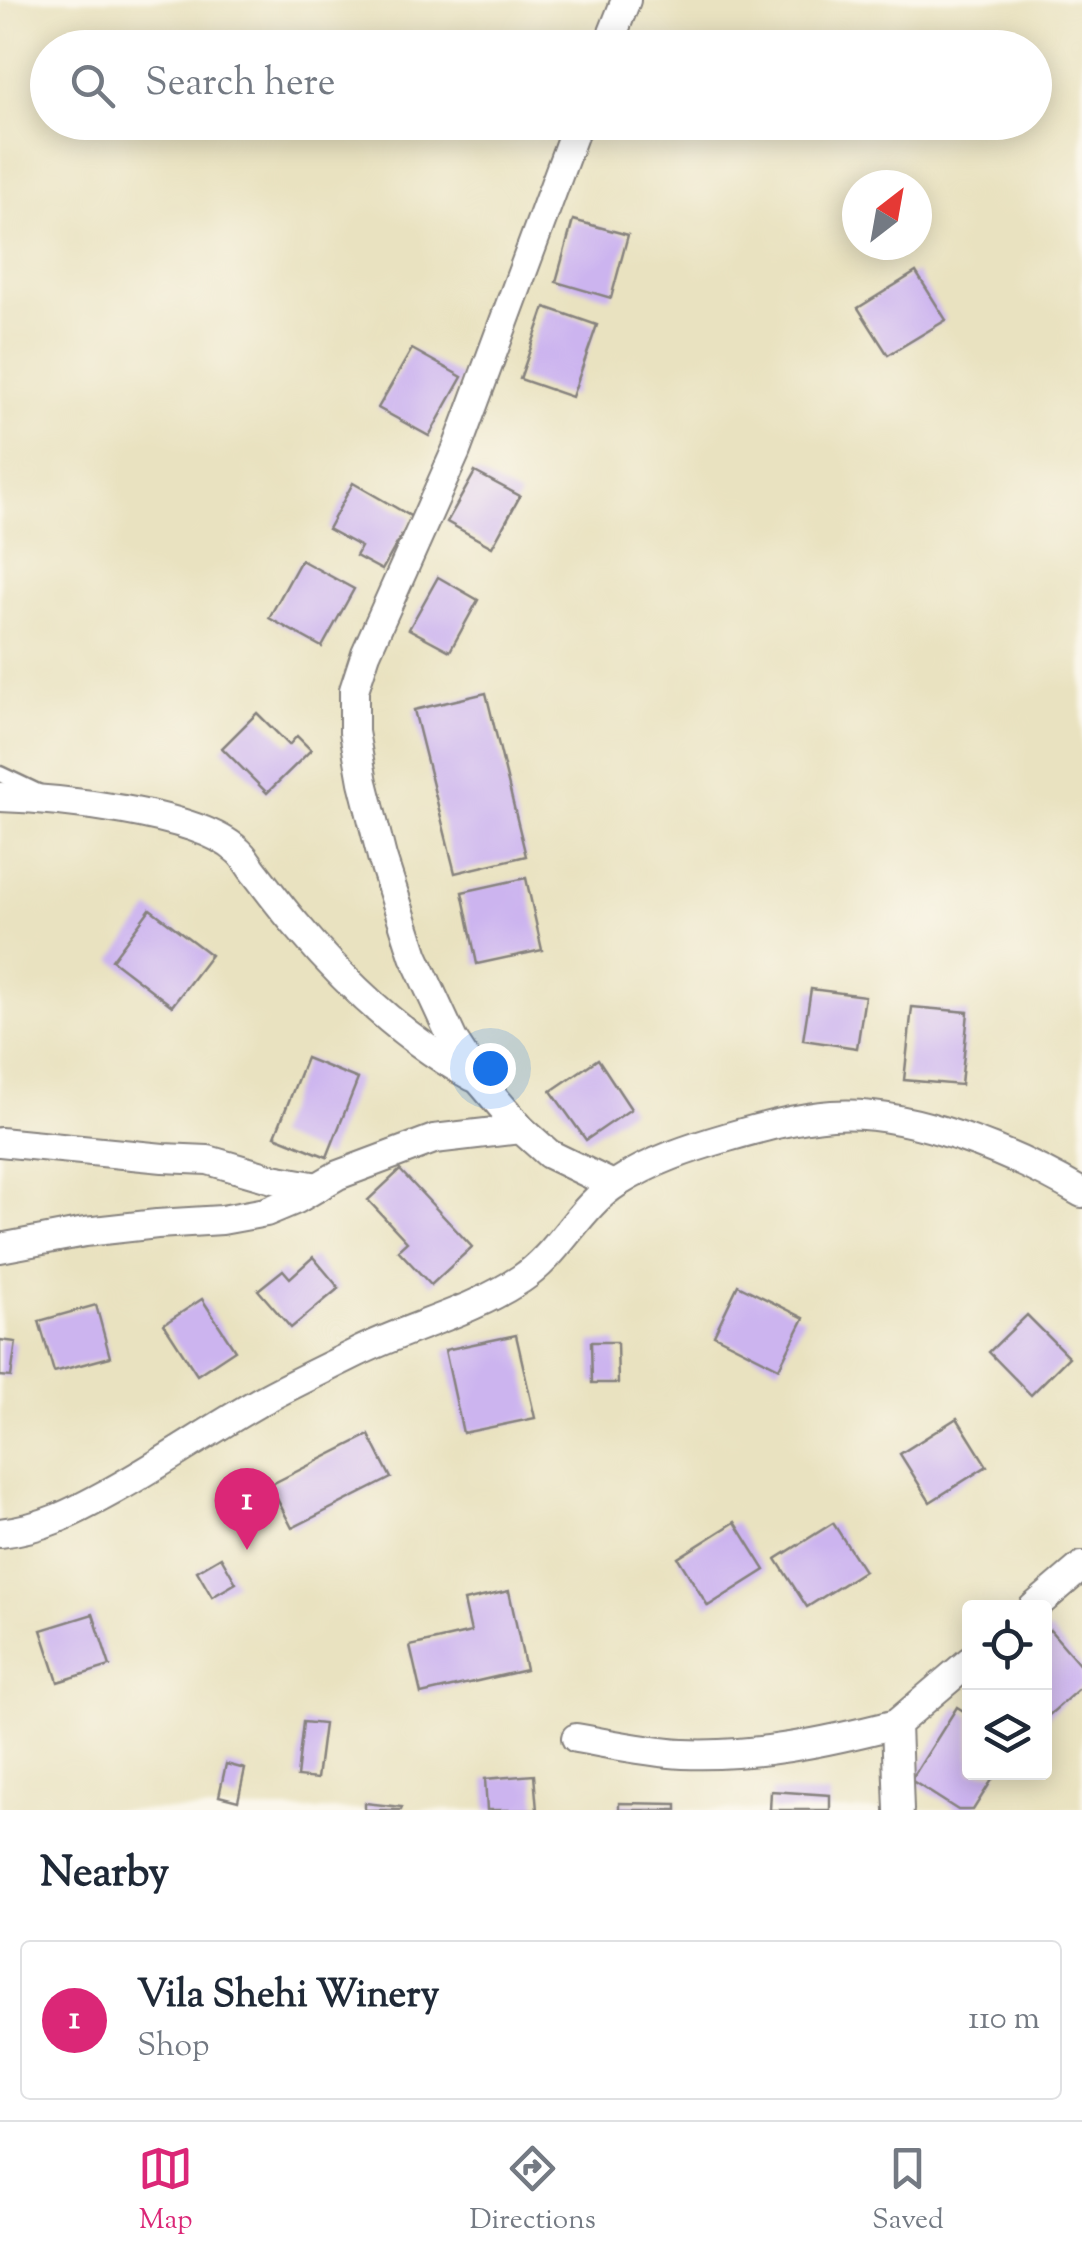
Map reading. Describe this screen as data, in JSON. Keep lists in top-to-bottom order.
{
  "north": "top right",
  "page": {
    "search": "Search here",
    "pins": "1",
    "heading": "Nearby",
    "list": [
      {
        "mark": "1",
        "name": "Vila Shehi Winery",
        "note": "Shop",
        "value": "110 m"
      }
    ],
    "nav": ["Map", "Directions", "Saved"]
  }
}
